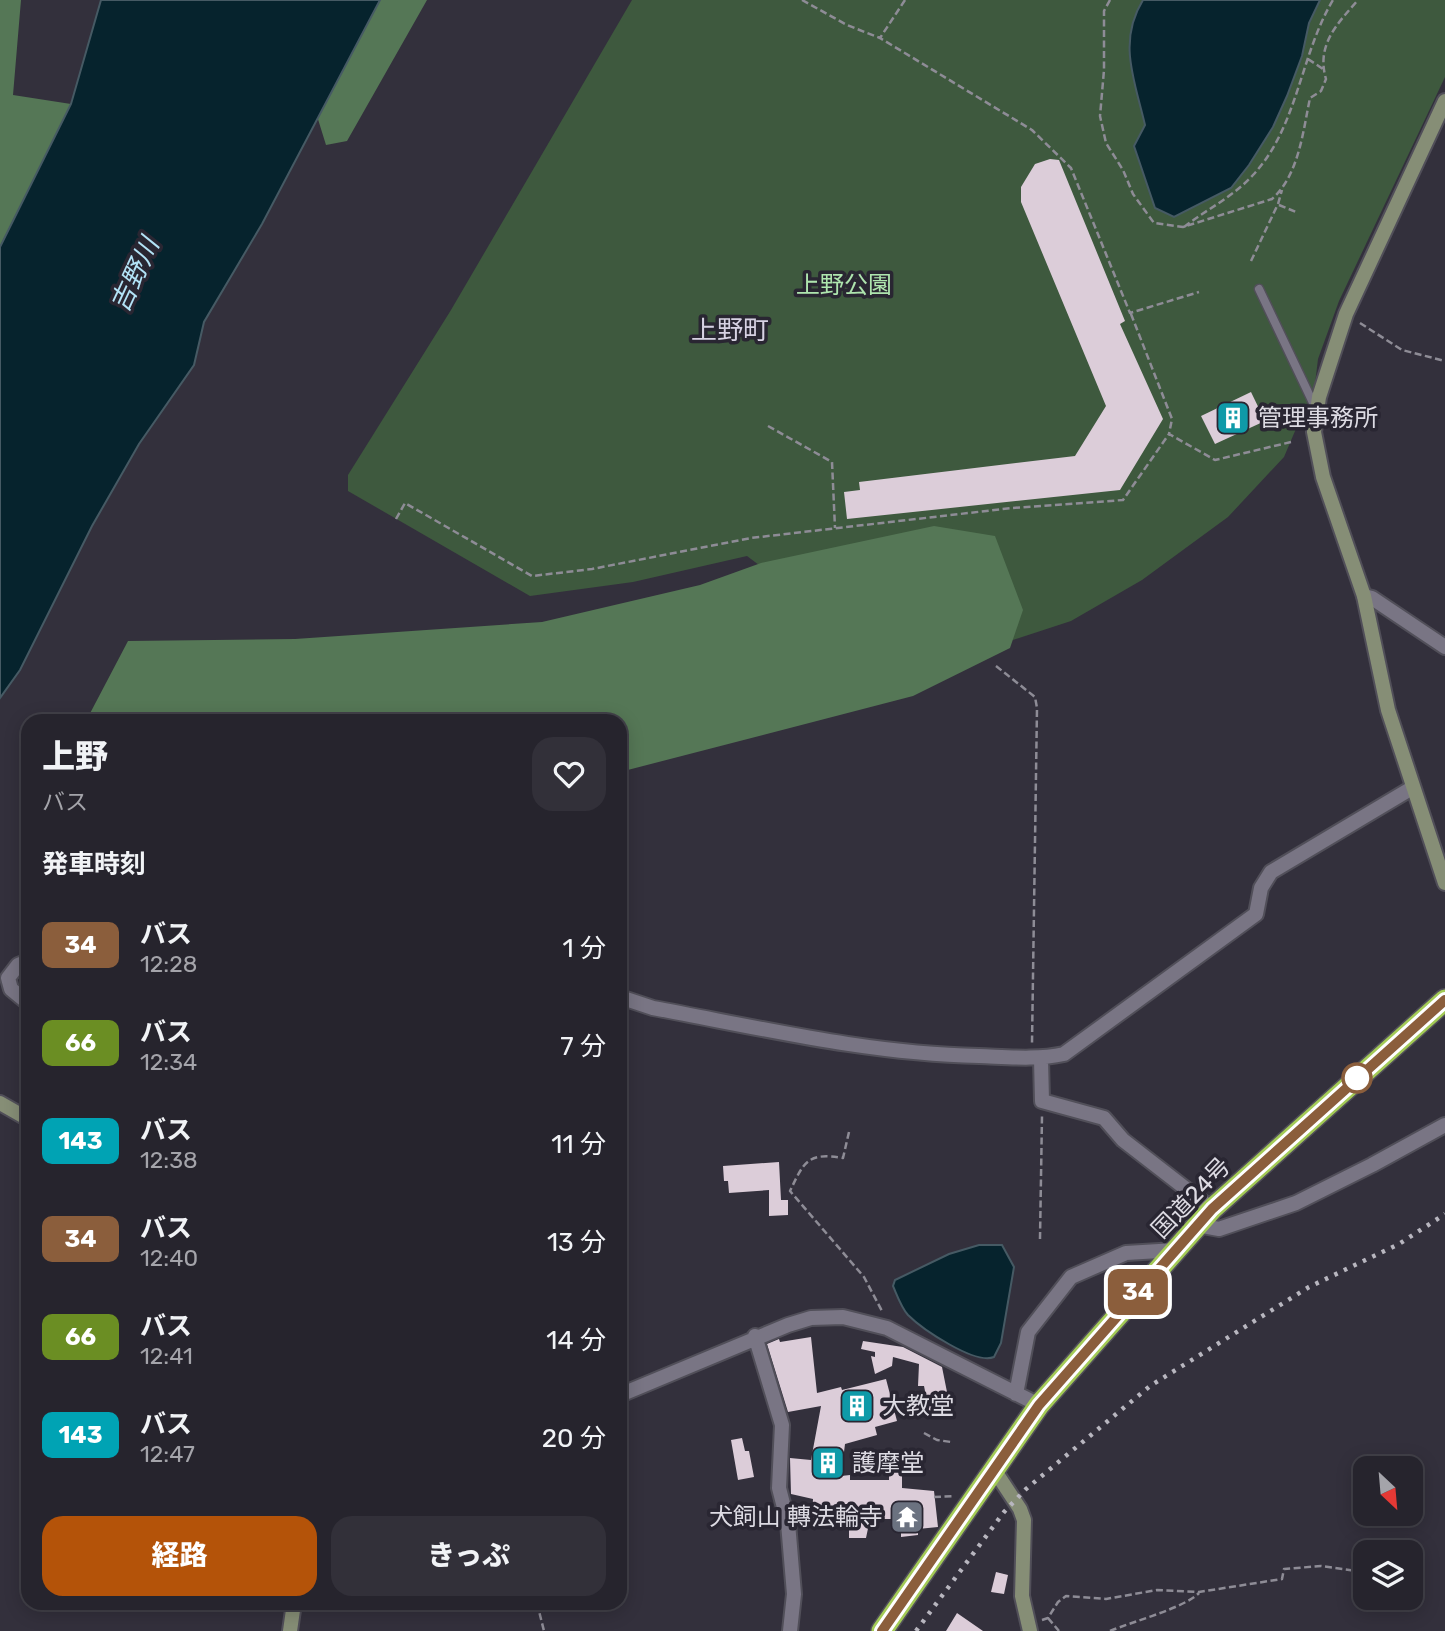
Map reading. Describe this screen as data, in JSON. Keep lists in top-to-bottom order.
{
  "streets": {
    "highway": ["国道24号"]
  },
  "districts": ["上野町"],
  "water": ["吉野川"],
  "parks": ["上野公園"],
  "places": {
    "building": ["管理事務所", "大教堂", "護摩堂"],
    "temple": ["犬飼山 轉法輪寺"]
  },
  "lines": ["bus line 34"],
  "north": "bottom right",
  "page": {
    "on_map": "34",
    "heading": [
      ["上野", "バス"],
      "発車時刻"
    ],
    "list": [
      {
        "mark": "34",
        "name": "バス",
        "note": "12:28",
        "value": "1 分"
      },
      {
        "mark": "66",
        "name": "バス",
        "note": "12:34",
        "value": "7 分"
      },
      {
        "mark": "143",
        "name": "バス",
        "note": "12:38",
        "value": "11 分"
      },
      {
        "mark": "34",
        "name": "バス",
        "note": "12:40",
        "value": "13 分"
      },
      {
        "mark": "66",
        "name": "バス",
        "note": "12:41",
        "value": "14 分"
      },
      {
        "mark": "143",
        "name": "バス",
        "note": "12:47",
        "value": "20 分"
      }
    ],
    "buttons": ["経路", "きっぷ"]
  }
}
